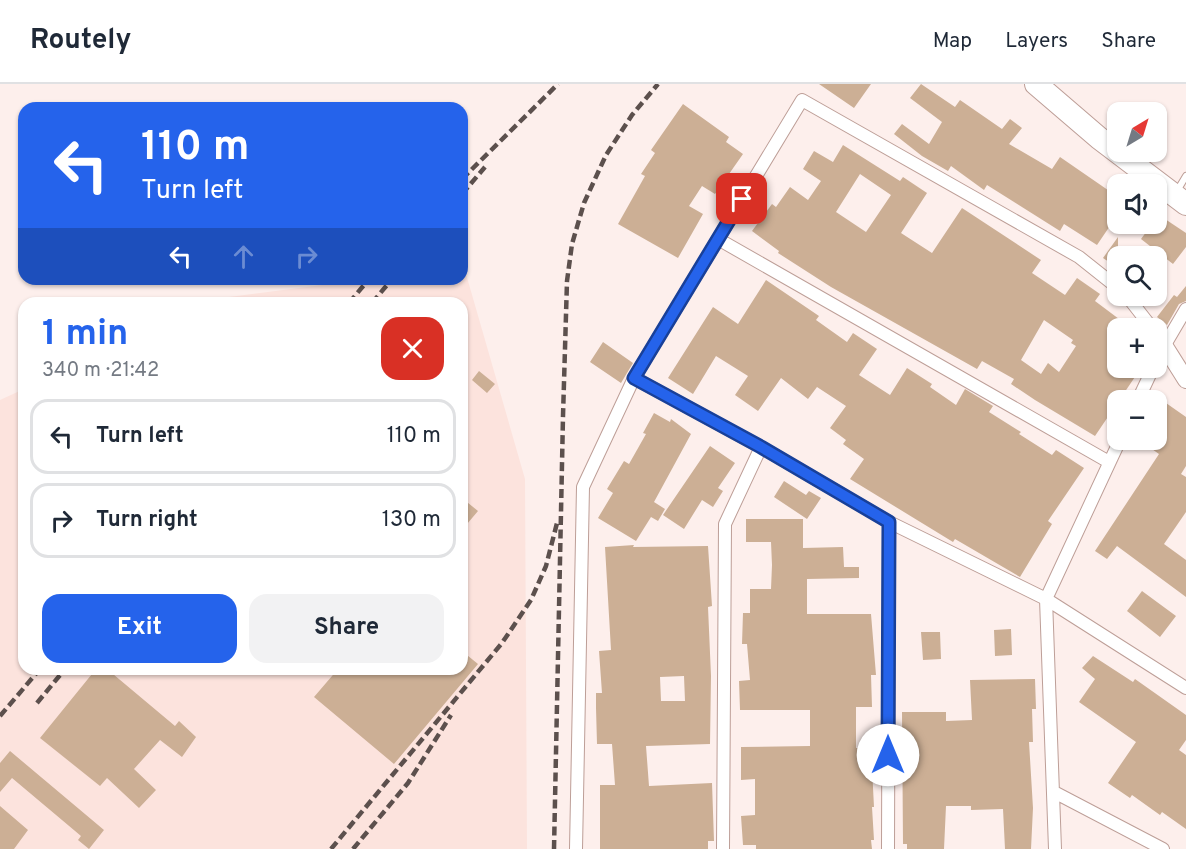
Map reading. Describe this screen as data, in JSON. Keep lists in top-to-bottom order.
{
  "north": "top right",
  "page": {
    "header": "Routely",
    "nav": ["Map", "Layers", "Share"],
    "map_buttons": ["+", "−"],
    "turn": ["110 m", "Turn left"],
    "heading": ["1 min", "340 m · 21:42"],
    "list": [
      {
        "name": "Turn left",
        "value": "110 m"
      },
      {
        "name": "Turn right",
        "value": "130 m"
      }
    ],
    "buttons": ["Exit", "Share"]
  }
}
